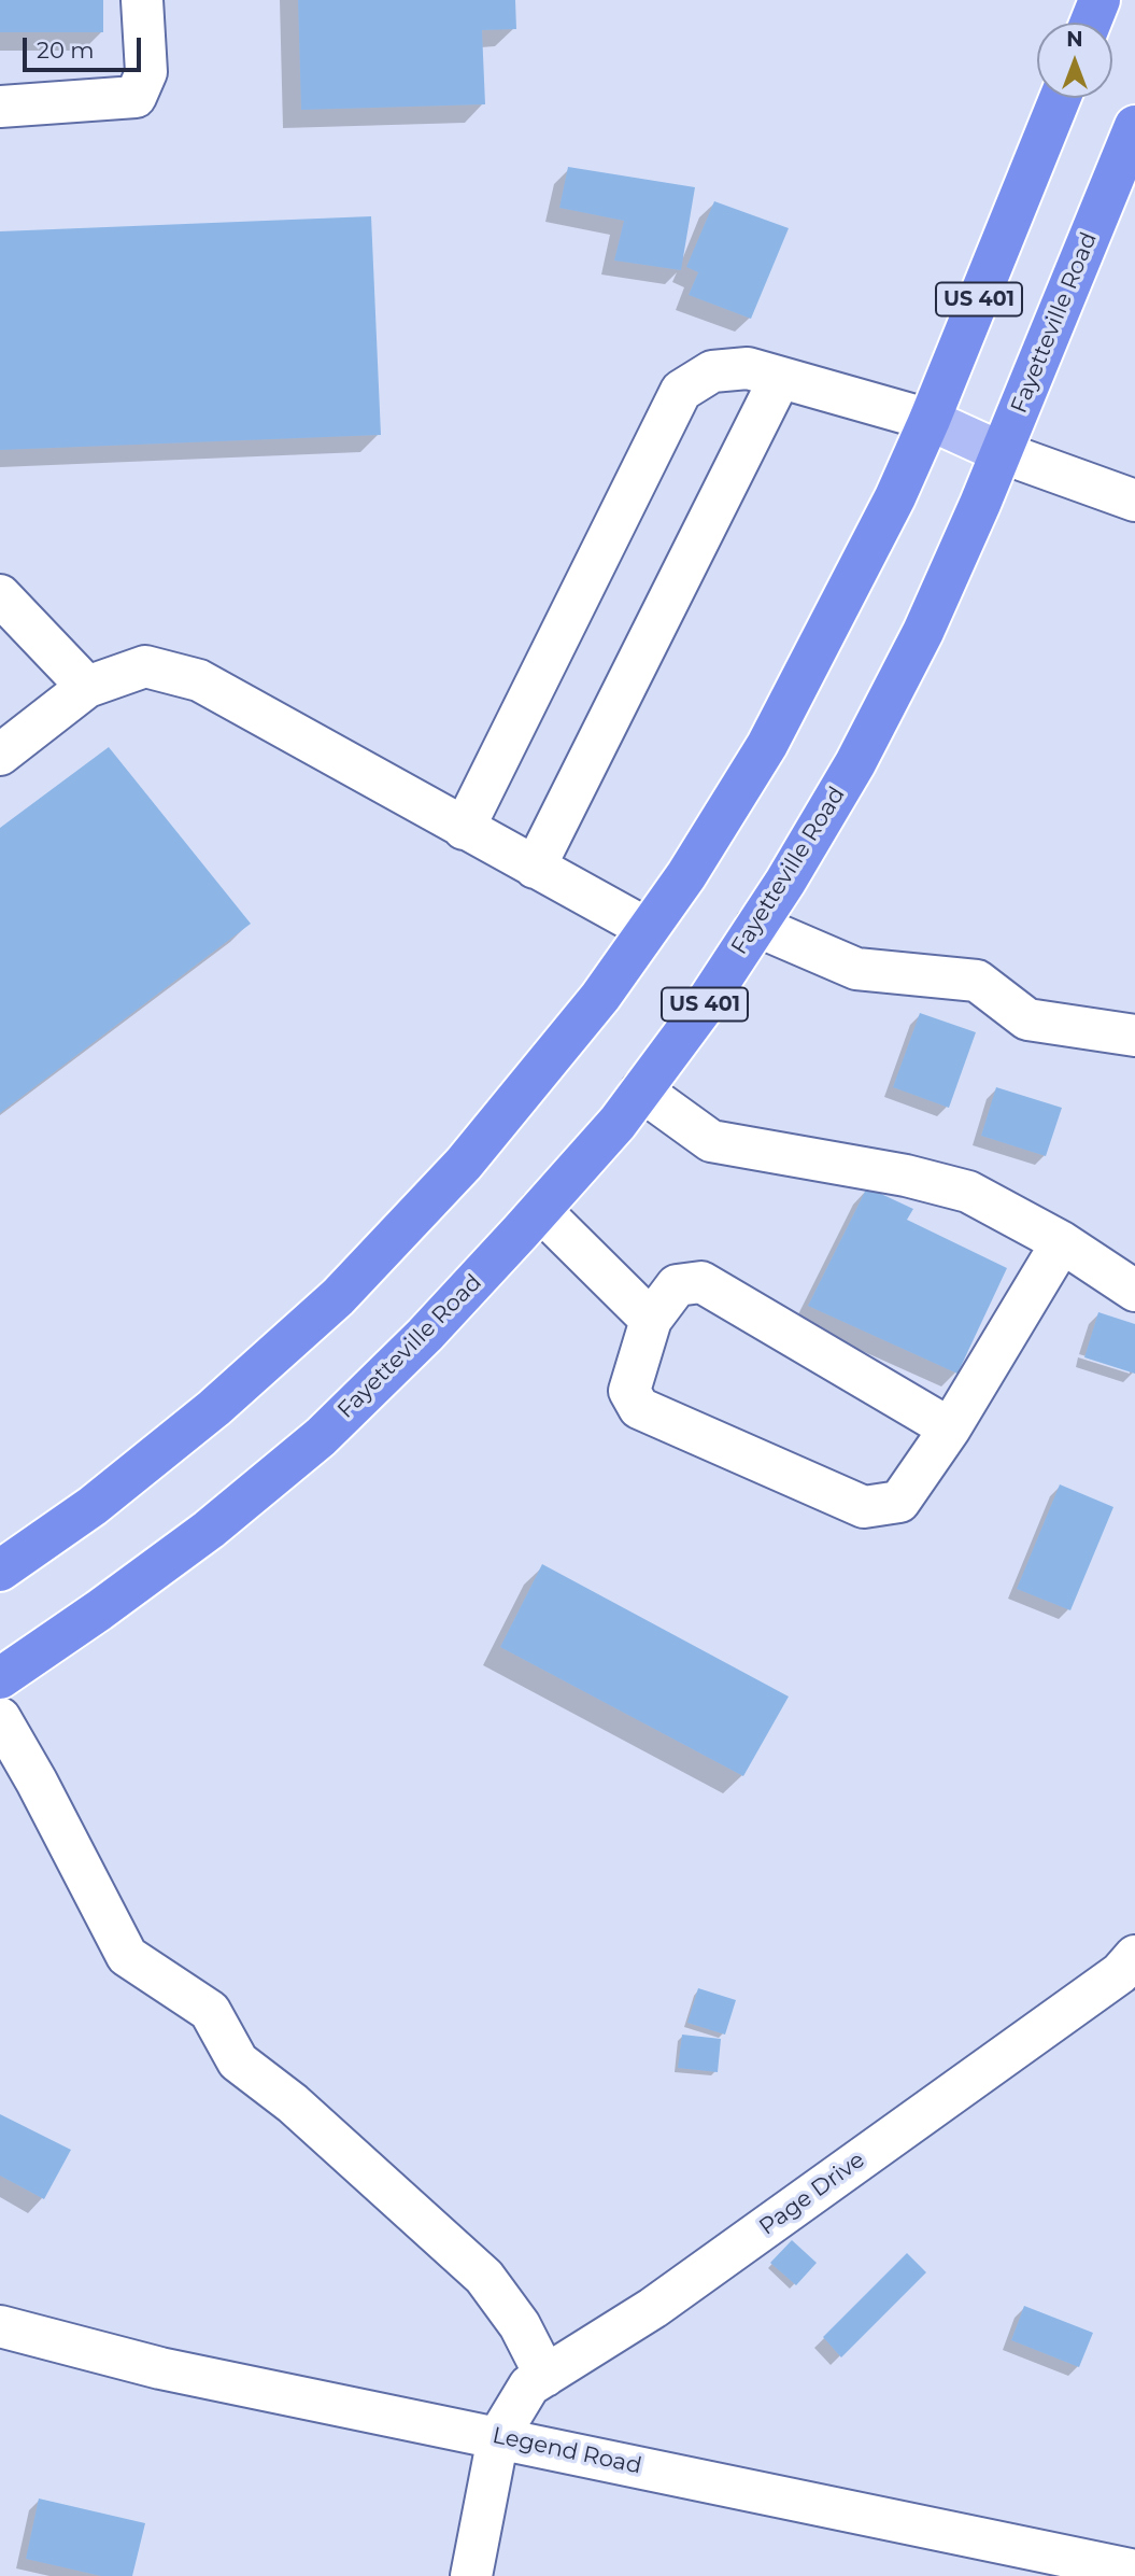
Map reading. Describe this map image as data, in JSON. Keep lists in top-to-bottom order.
{
  "streets": {
    "highway": ["US 401", "Fayetteville Road"],
    "street": ["Page Drive", "Legend Road"]
  },
  "crossings": [
    ["Page Drive", "Legend Road"]
  ],
  "scale_bar": "20 m",
  "north": "top"
}
